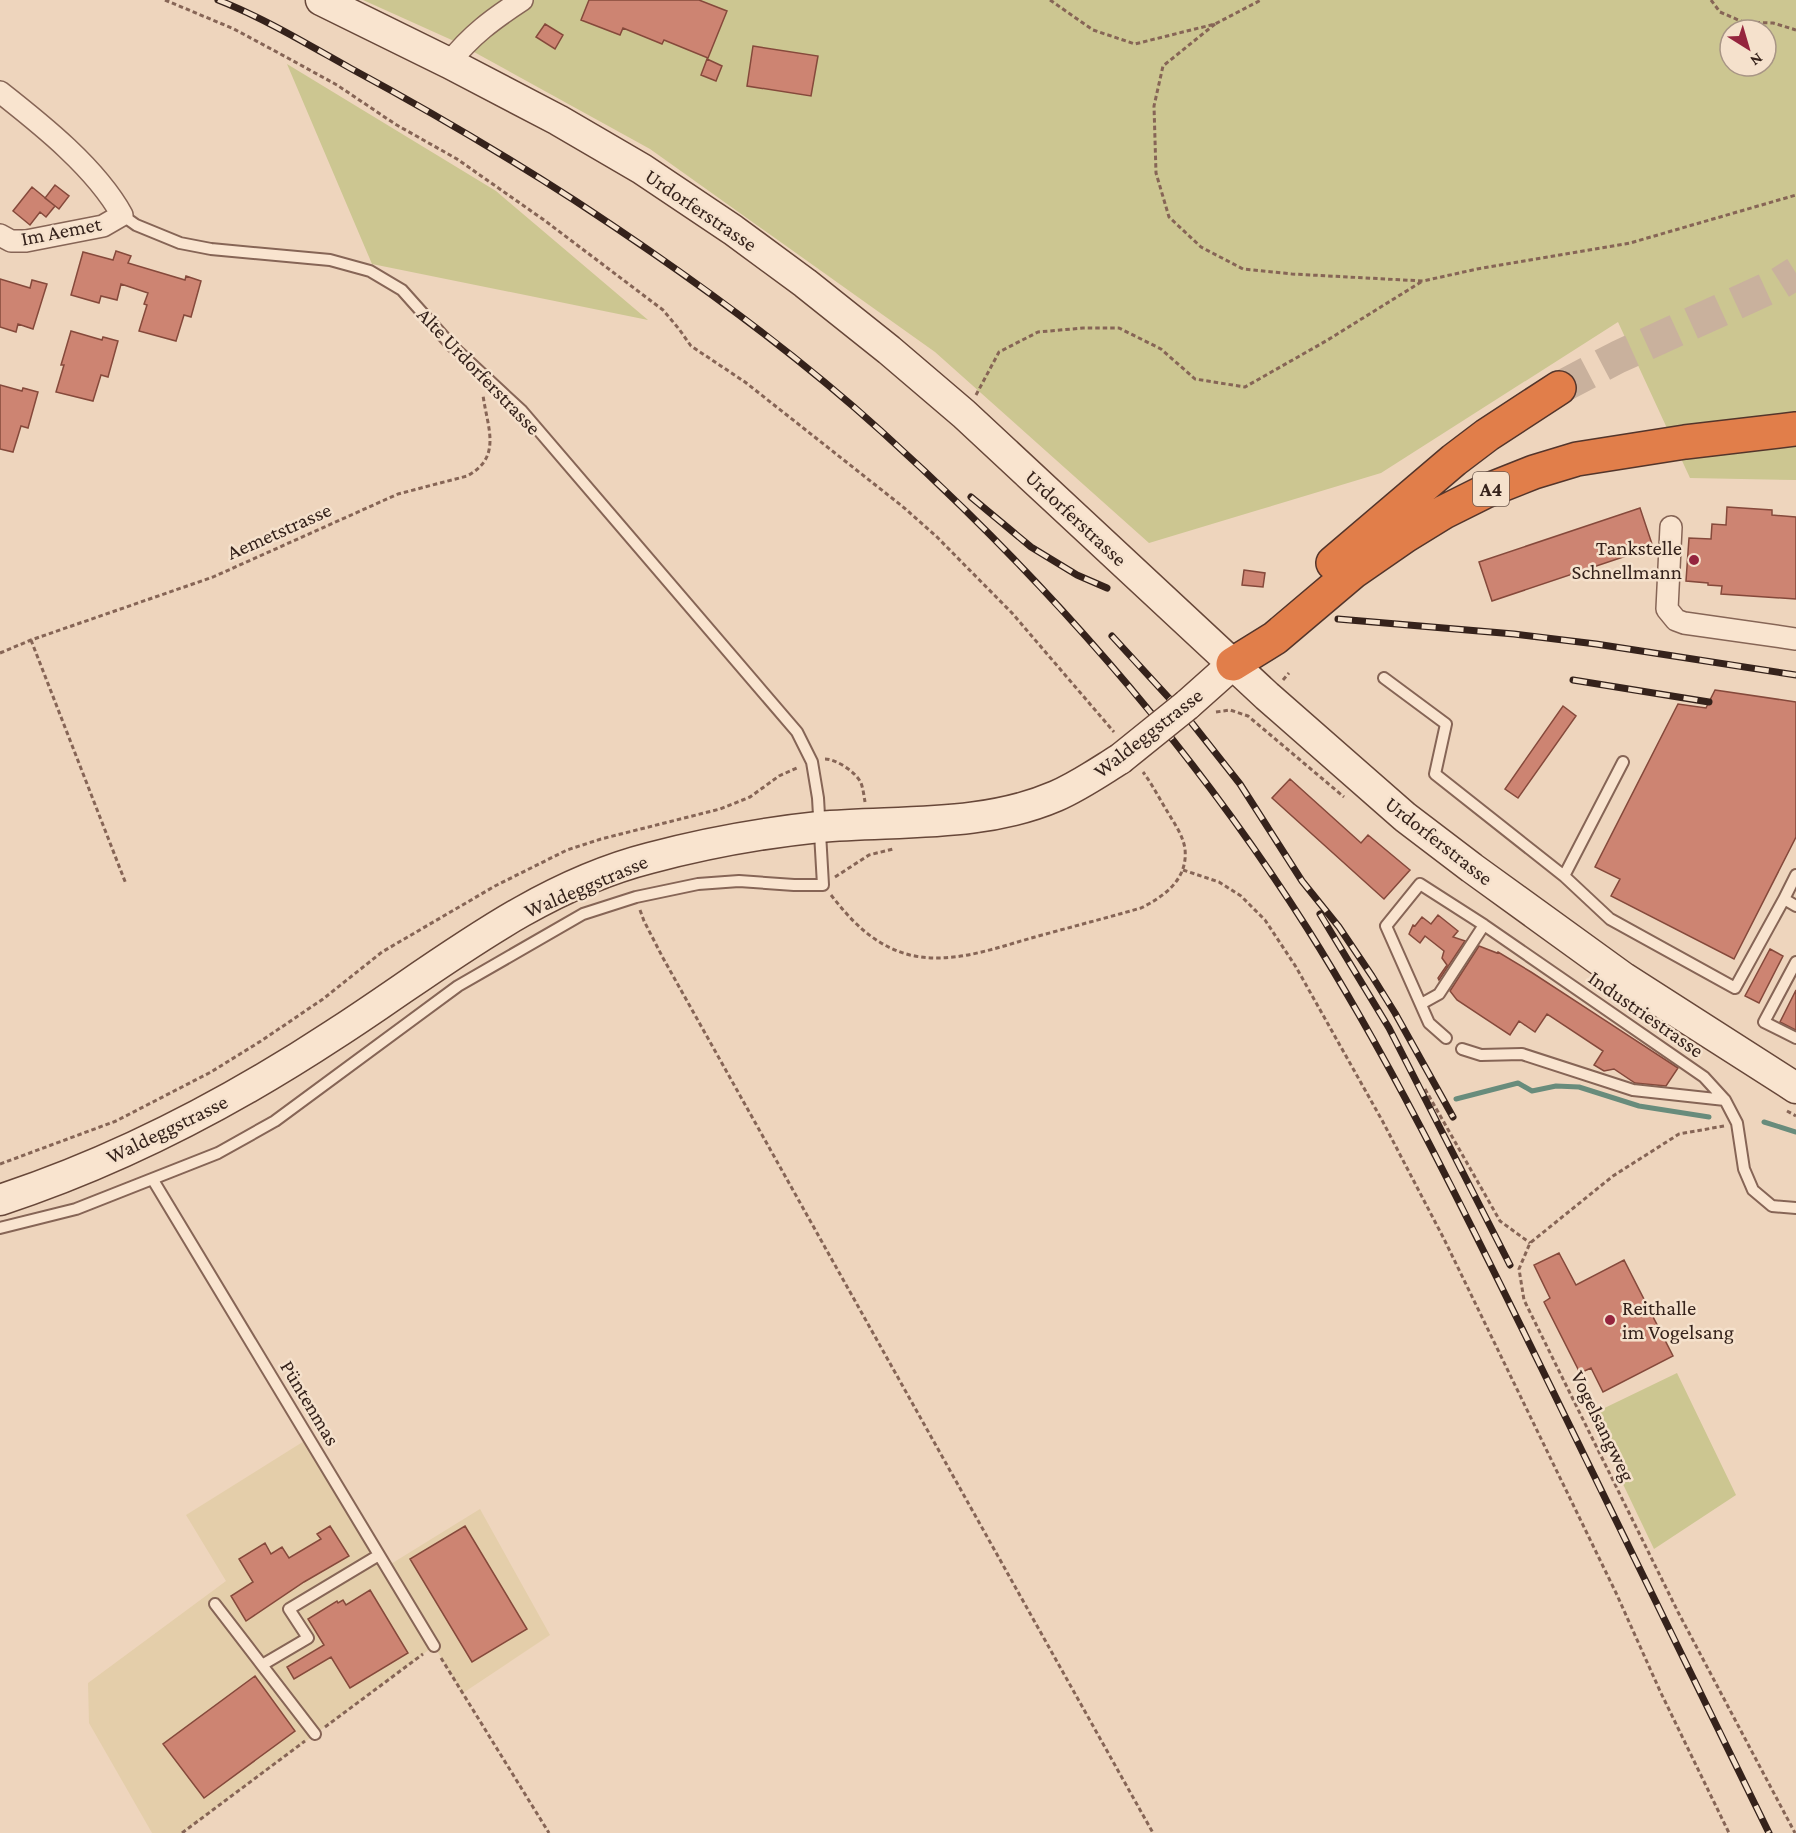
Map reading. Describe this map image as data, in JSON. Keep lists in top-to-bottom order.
{
  "streets": {
    "highway": ["A4"],
    "main road": ["Urdorferstrasse", "Waldeggstrasse"],
    "street": ["Im Aemet", "Alte Urdorferstrasse"],
    "lane": ["Industriestrasse", "Püntenmas"],
    "path": ["Aemetstrasse", "Vogelsangweg"]
  },
  "crossings": [
    ["Urdorferstrasse", "A4"],
    ["Urdorferstrasse", "Waldeggstrasse"],
    ["Im Aemet", "Alte Urdorferstrasse"],
    ["Alte Urdorferstrasse", "Aemetstrasse"],
    ["Alte Urdorferstrasse", "Waldeggstrasse"],
    ["A4", "Waldeggstrasse"]
  ],
  "places": ["Tankstelle Schnellmann", "Reithalle im Vogelsang"],
  "north": "bottom right"
}
